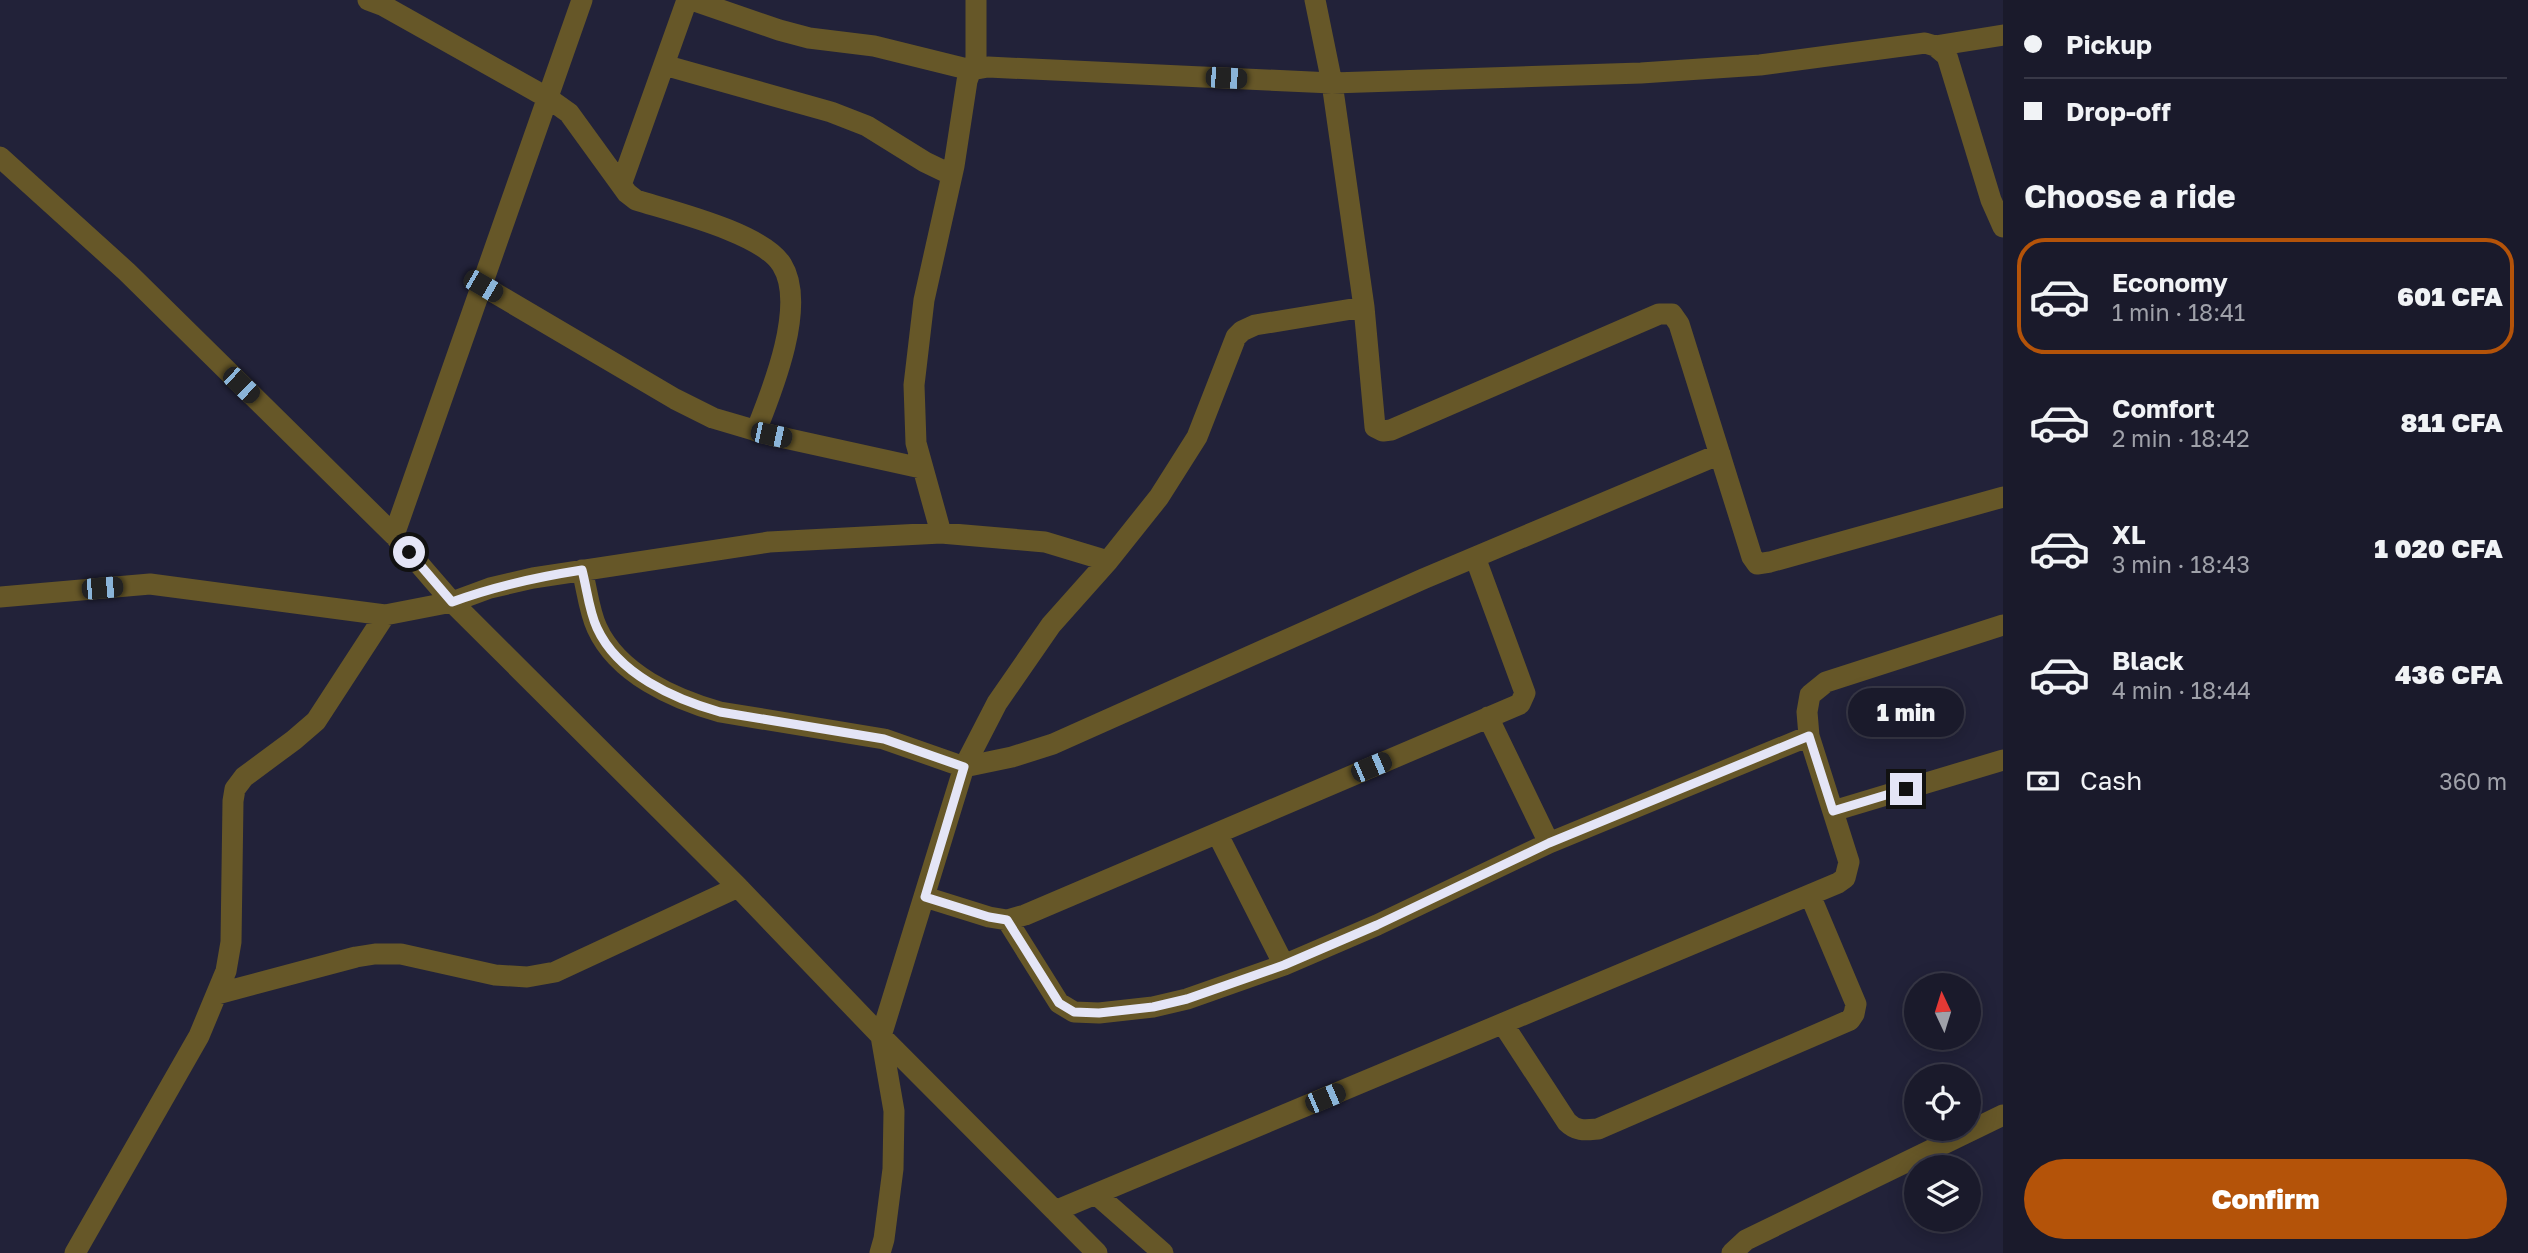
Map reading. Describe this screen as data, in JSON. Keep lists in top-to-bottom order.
{
  "north": "top",
  "page": {
    "banner": ["Pickup", "Drop-off"],
    "heading": "Choose a ride",
    "list": [
      {
        "name": "Economy",
        "note": "1 min · 18:41",
        "value": "601 CFA"
      },
      {
        "name": "Comfort",
        "note": "2 min · 18:42",
        "value": "811 CFA"
      },
      {
        "name": "XL",
        "note": "3 min · 18:43",
        "value": "1 020 CFA"
      },
      {
        "name": "Black",
        "note": "4 min · 18:44",
        "value": "436 CFA"
      }
    ],
    "bubble": "1 min",
    "pay": ["Cash", "360 m"],
    "buttons": "Confirm"
  }
}
